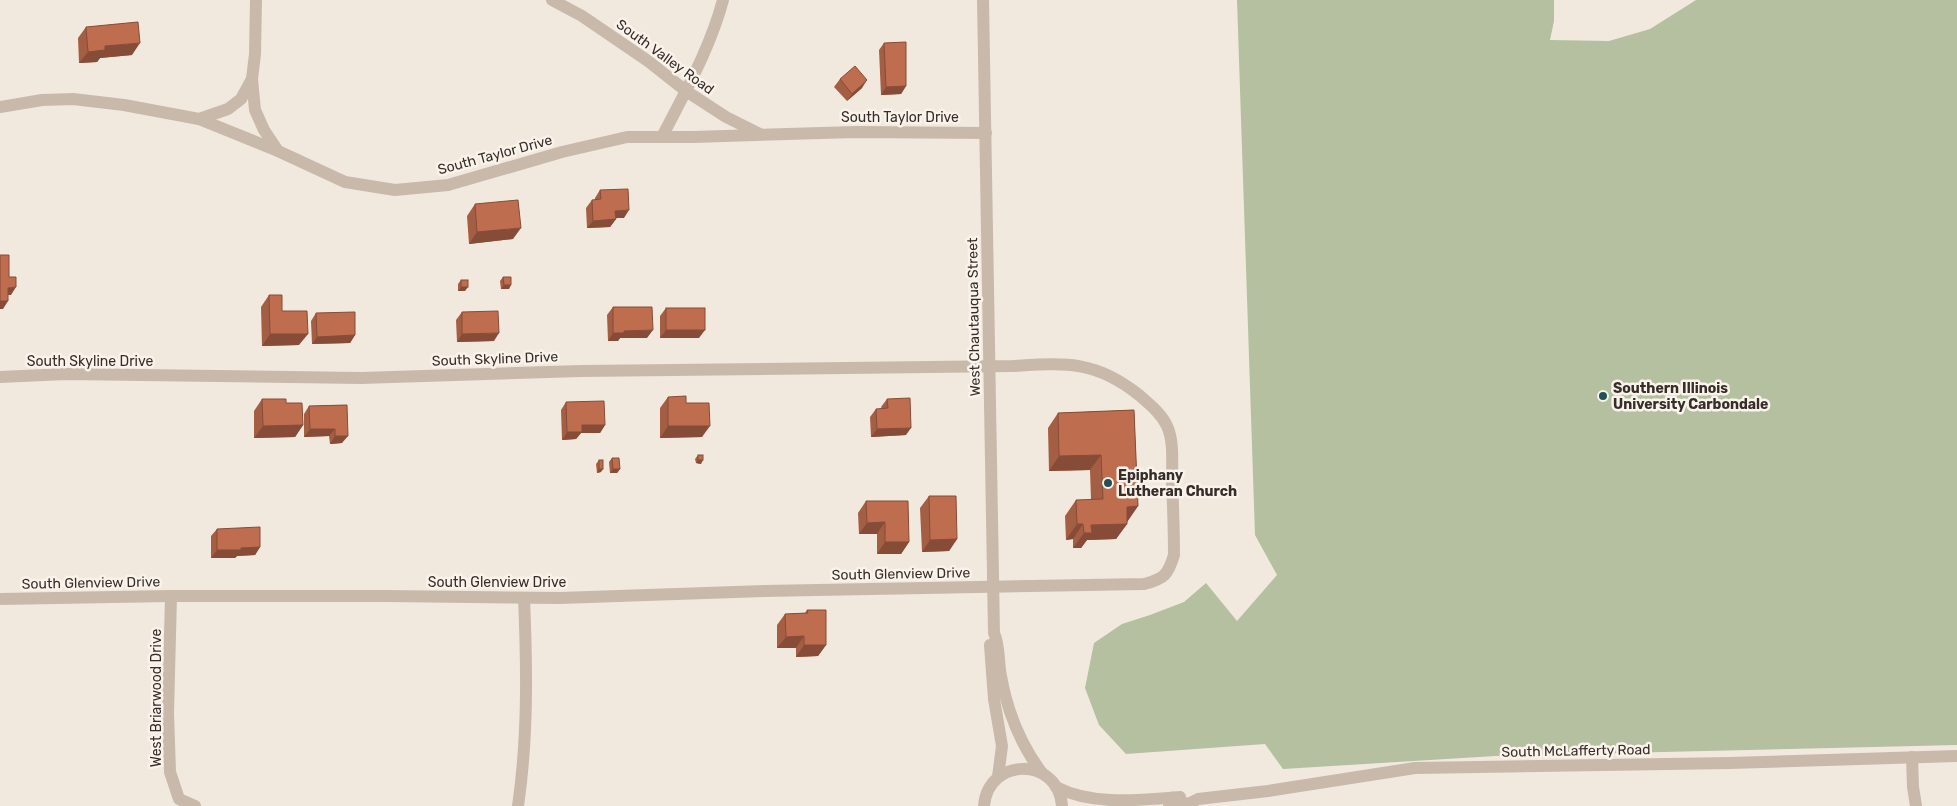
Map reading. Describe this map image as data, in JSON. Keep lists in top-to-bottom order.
{
  "streets": {
    "street": [
      "South Valley Road",
      "South Taylor Drive",
      "West Chautauqua Street",
      "South Skyline Drive",
      "South Glenview Drive",
      "West Briarwood Drive",
      "South McLafferty Road"
    ]
  },
  "crossings": [
    ["South Valley Road", "South Taylor Drive"],
    ["South Taylor Drive", "West Chautauqua Street"],
    ["West Chautauqua Street", "South Skyline Drive"],
    ["West Chautauqua Street", "South Glenview Drive"],
    ["West Chautauqua Street", "South McLafferty Road"],
    ["South Skyline Drive", "South Glenview Drive"],
    ["South Glenview Drive", "West Briarwood Drive"]
  ],
  "places": ["Southern Illinois University Carbondale", "Epiphany Lutheran Church"]
}
